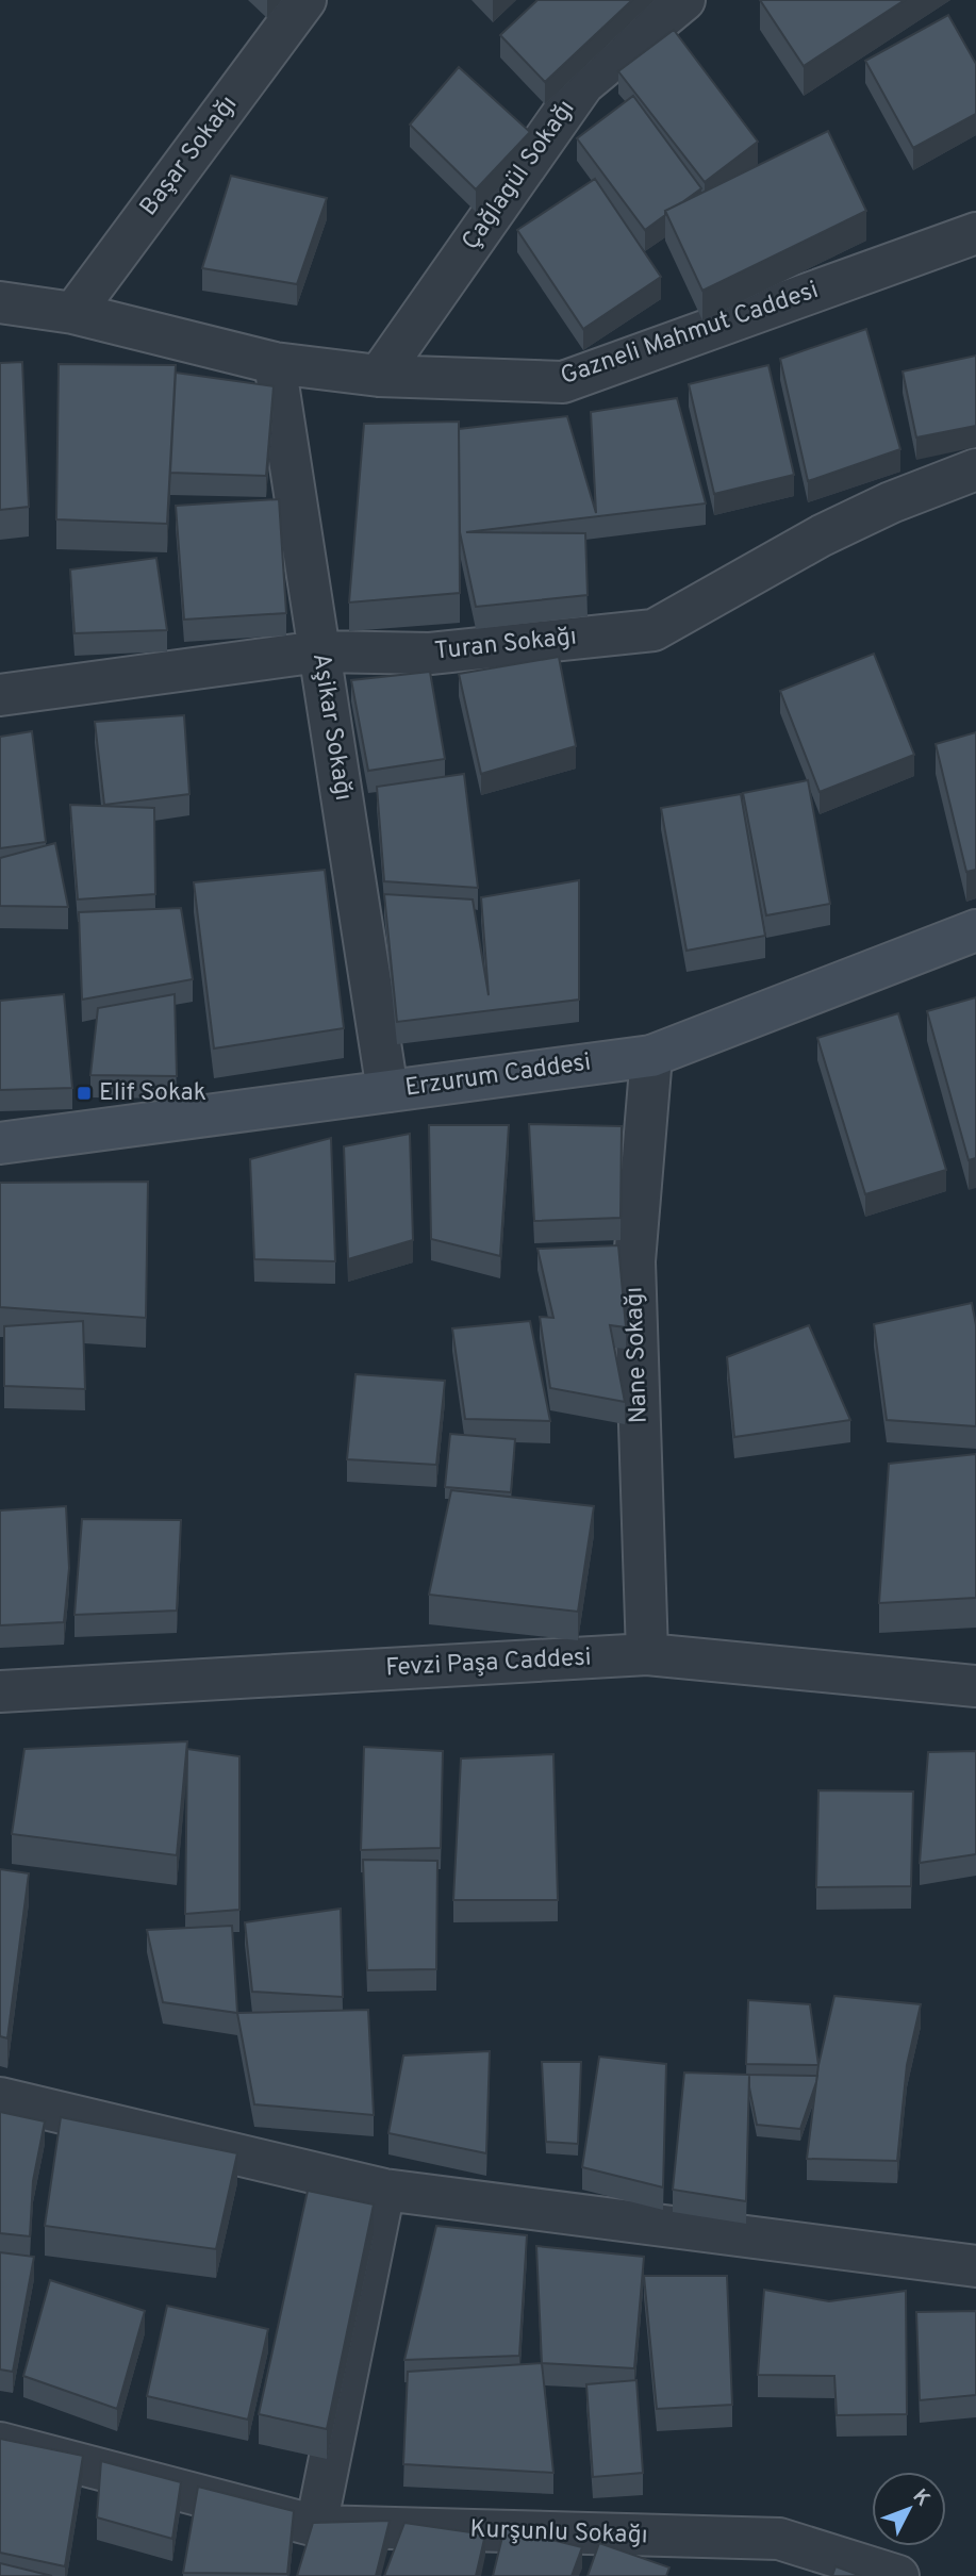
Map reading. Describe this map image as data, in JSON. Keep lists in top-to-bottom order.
{
  "streets": {
    "street": [
      "Başar Sokağı",
      "Çağlagül Sokağı",
      "Gazneli Mahmut Caddesi",
      "Turan Sokağı",
      "Aşikar Sokağı",
      "Erzurum Caddesi",
      "Nane Sokağı",
      "Fevzi Paşa Caddesi",
      "Kurşunlu Sokağı"
    ]
  },
  "crossings": [
    ["Başar Sokağı", "Gazneli Mahmut Caddesi"],
    ["Çağlagül Sokağı", "Gazneli Mahmut Caddesi"],
    ["Gazneli Mahmut Caddesi", "Aşikar Sokağı"],
    ["Turan Sokağı", "Aşikar Sokağı"],
    ["Aşikar Sokağı", "Erzurum Caddesi"],
    ["Erzurum Caddesi", "Nane Sokağı"],
    ["Nane Sokağı", "Fevzi Paşa Caddesi"]
  ],
  "places": {
    "transit": ["Elif Sokak"]
  },
  "north": "top right"
}
